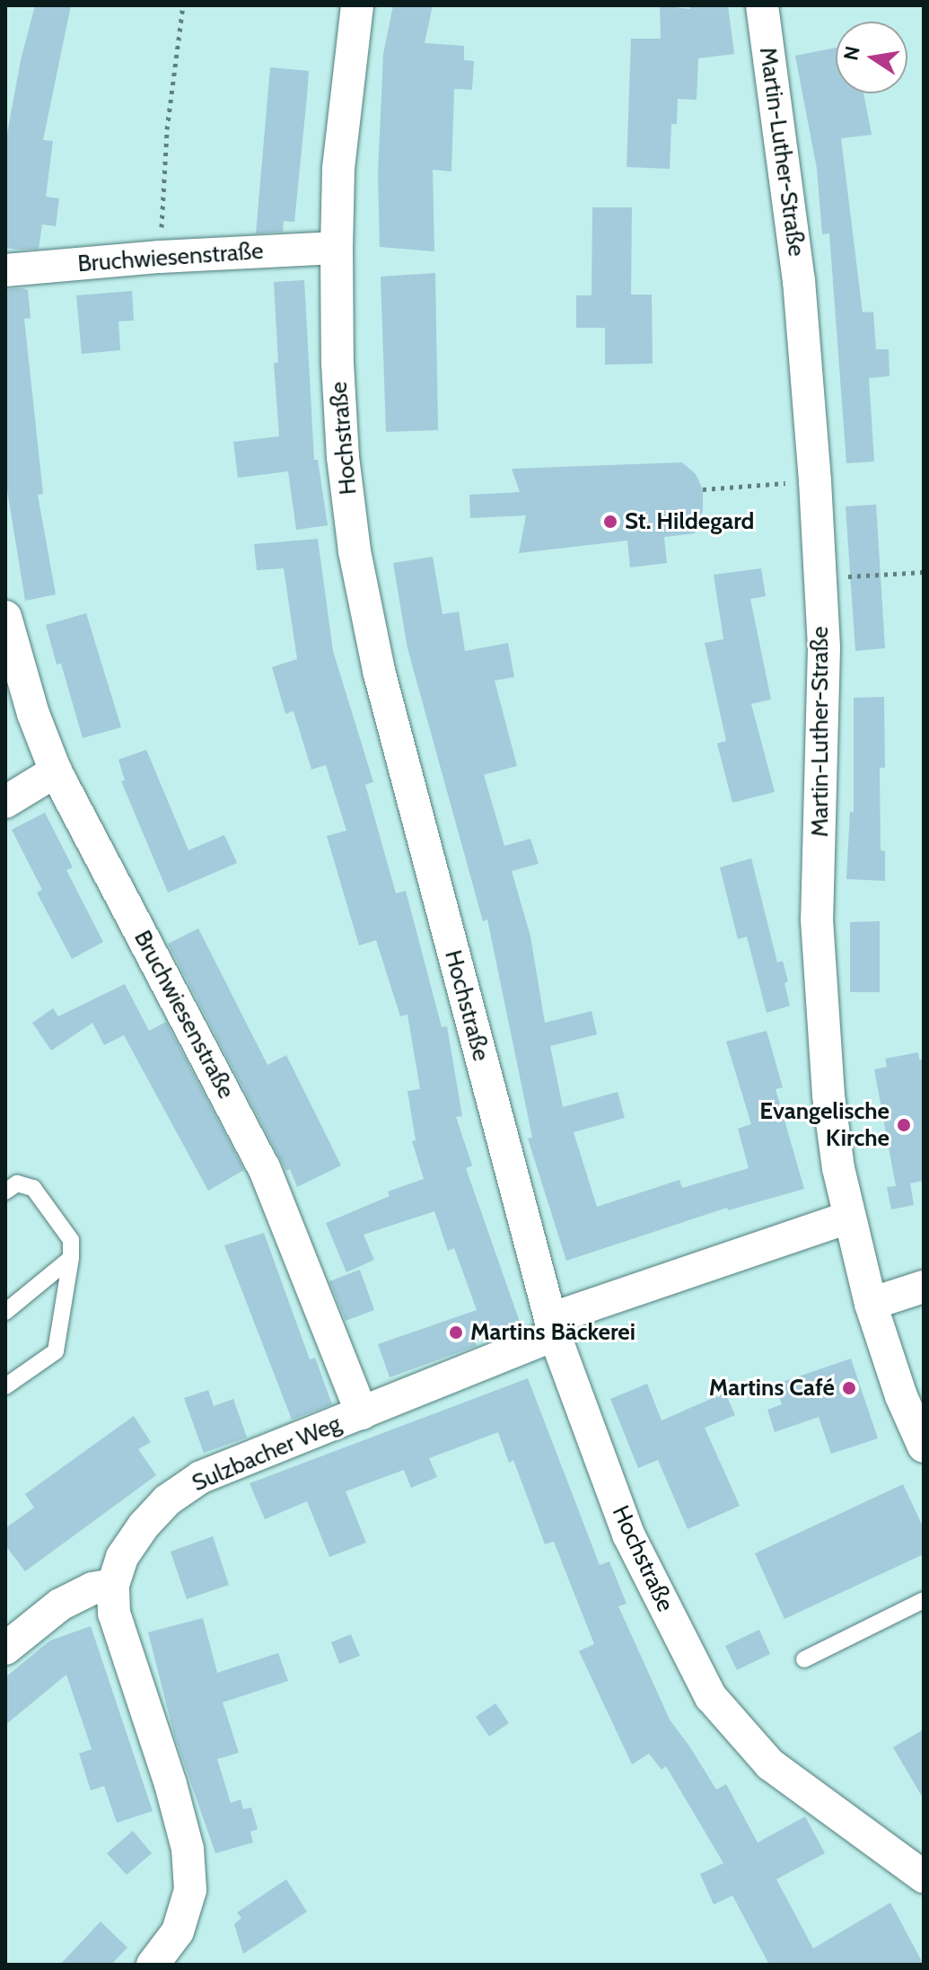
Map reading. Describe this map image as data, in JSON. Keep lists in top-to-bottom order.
{
  "streets": {
    "street": [
      "Martin-Luther-Straße",
      "Bruchwiesenstraße",
      "Hochstraße",
      "Sulzbacher Weg"
    ]
  },
  "crossings": [
    ["Martin-Luther-Straße", "Sulzbacher Weg"],
    ["Bruchwiesenstraße", "Hochstraße"],
    ["Bruchwiesenstraße", "Sulzbacher Weg"],
    ["Hochstraße", "Sulzbacher Weg"]
  ],
  "places": [
    "St. Hildegard",
    "Evangelische Kirche",
    "Martins Bäckerei",
    "Martins Café"
  ],
  "north": "left"
}
